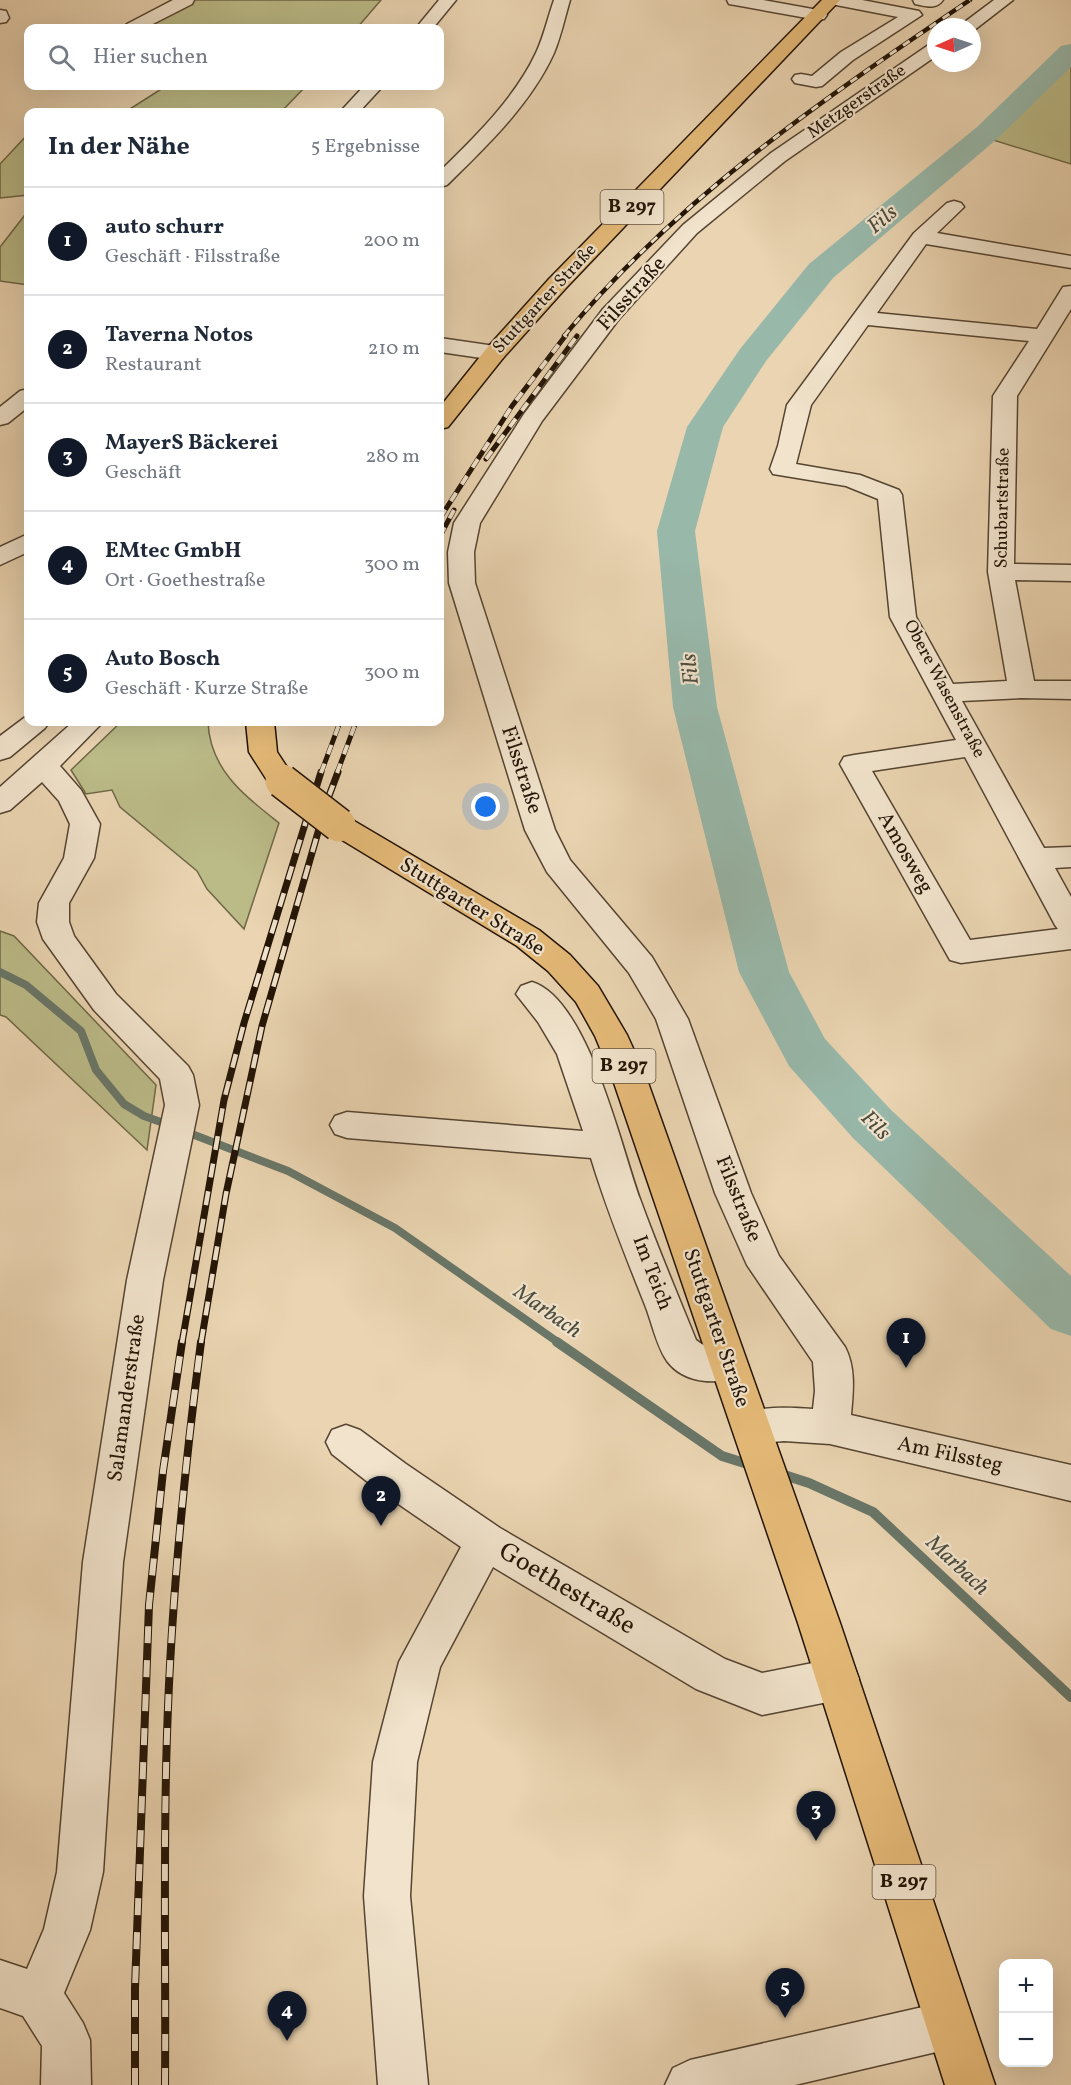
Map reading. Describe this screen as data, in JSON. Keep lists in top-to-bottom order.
{
  "streets": {
    "main road": ["B 297", "Stuttgarter Straße"],
    "street": [
      "Metzgerstraße",
      "Filsstraße",
      "Schubartstraße",
      "Obere Wasenstraße",
      "Amosweg",
      "Im Teich",
      "Salamanderstraße",
      "Am Filssteg",
      "Goethestraße"
    ]
  },
  "crossings": [
    ["Metzgerstraße", "Filsstraße"],
    ["Filsstraße", "Am Filssteg"],
    ["Stuttgarter Straße", "Im Teich"],
    ["Stuttgarter Straße", "Am Filssteg"],
    ["Stuttgarter Straße", "Goethestraße"],
    ["Obere Wasenstraße", "Amosweg"]
  ],
  "water": ["Fils", "Marbach"],
  "north": "left",
  "page": {
    "search": "Hier suchen",
    "heading": ["In der Nähe", "5 Ergebnisse"],
    "list": [
      {
        "mark": "1",
        "name": "auto schurr",
        "note": "Geschäft · Filsstraße",
        "value": "200 m"
      },
      {
        "mark": "2",
        "name": "Taverna Notos",
        "note": "Restaurant",
        "value": "210 m"
      },
      {
        "mark": "3",
        "name": "MayerS Bäckerei",
        "note": "Geschäft",
        "value": "280 m"
      },
      {
        "mark": "4",
        "name": "EMtec GmbH",
        "note": "Ort · Goethestraße",
        "value": "300 m"
      },
      {
        "mark": "5",
        "name": "Auto Bosch",
        "note": "Geschäft · Kurze Straße",
        "value": "300 m"
      }
    ],
    "pins": [
      "1",
      "2",
      "3",
      "5",
      "4"
    ],
    "map_buttons": ["+", "−"]
  }
}
